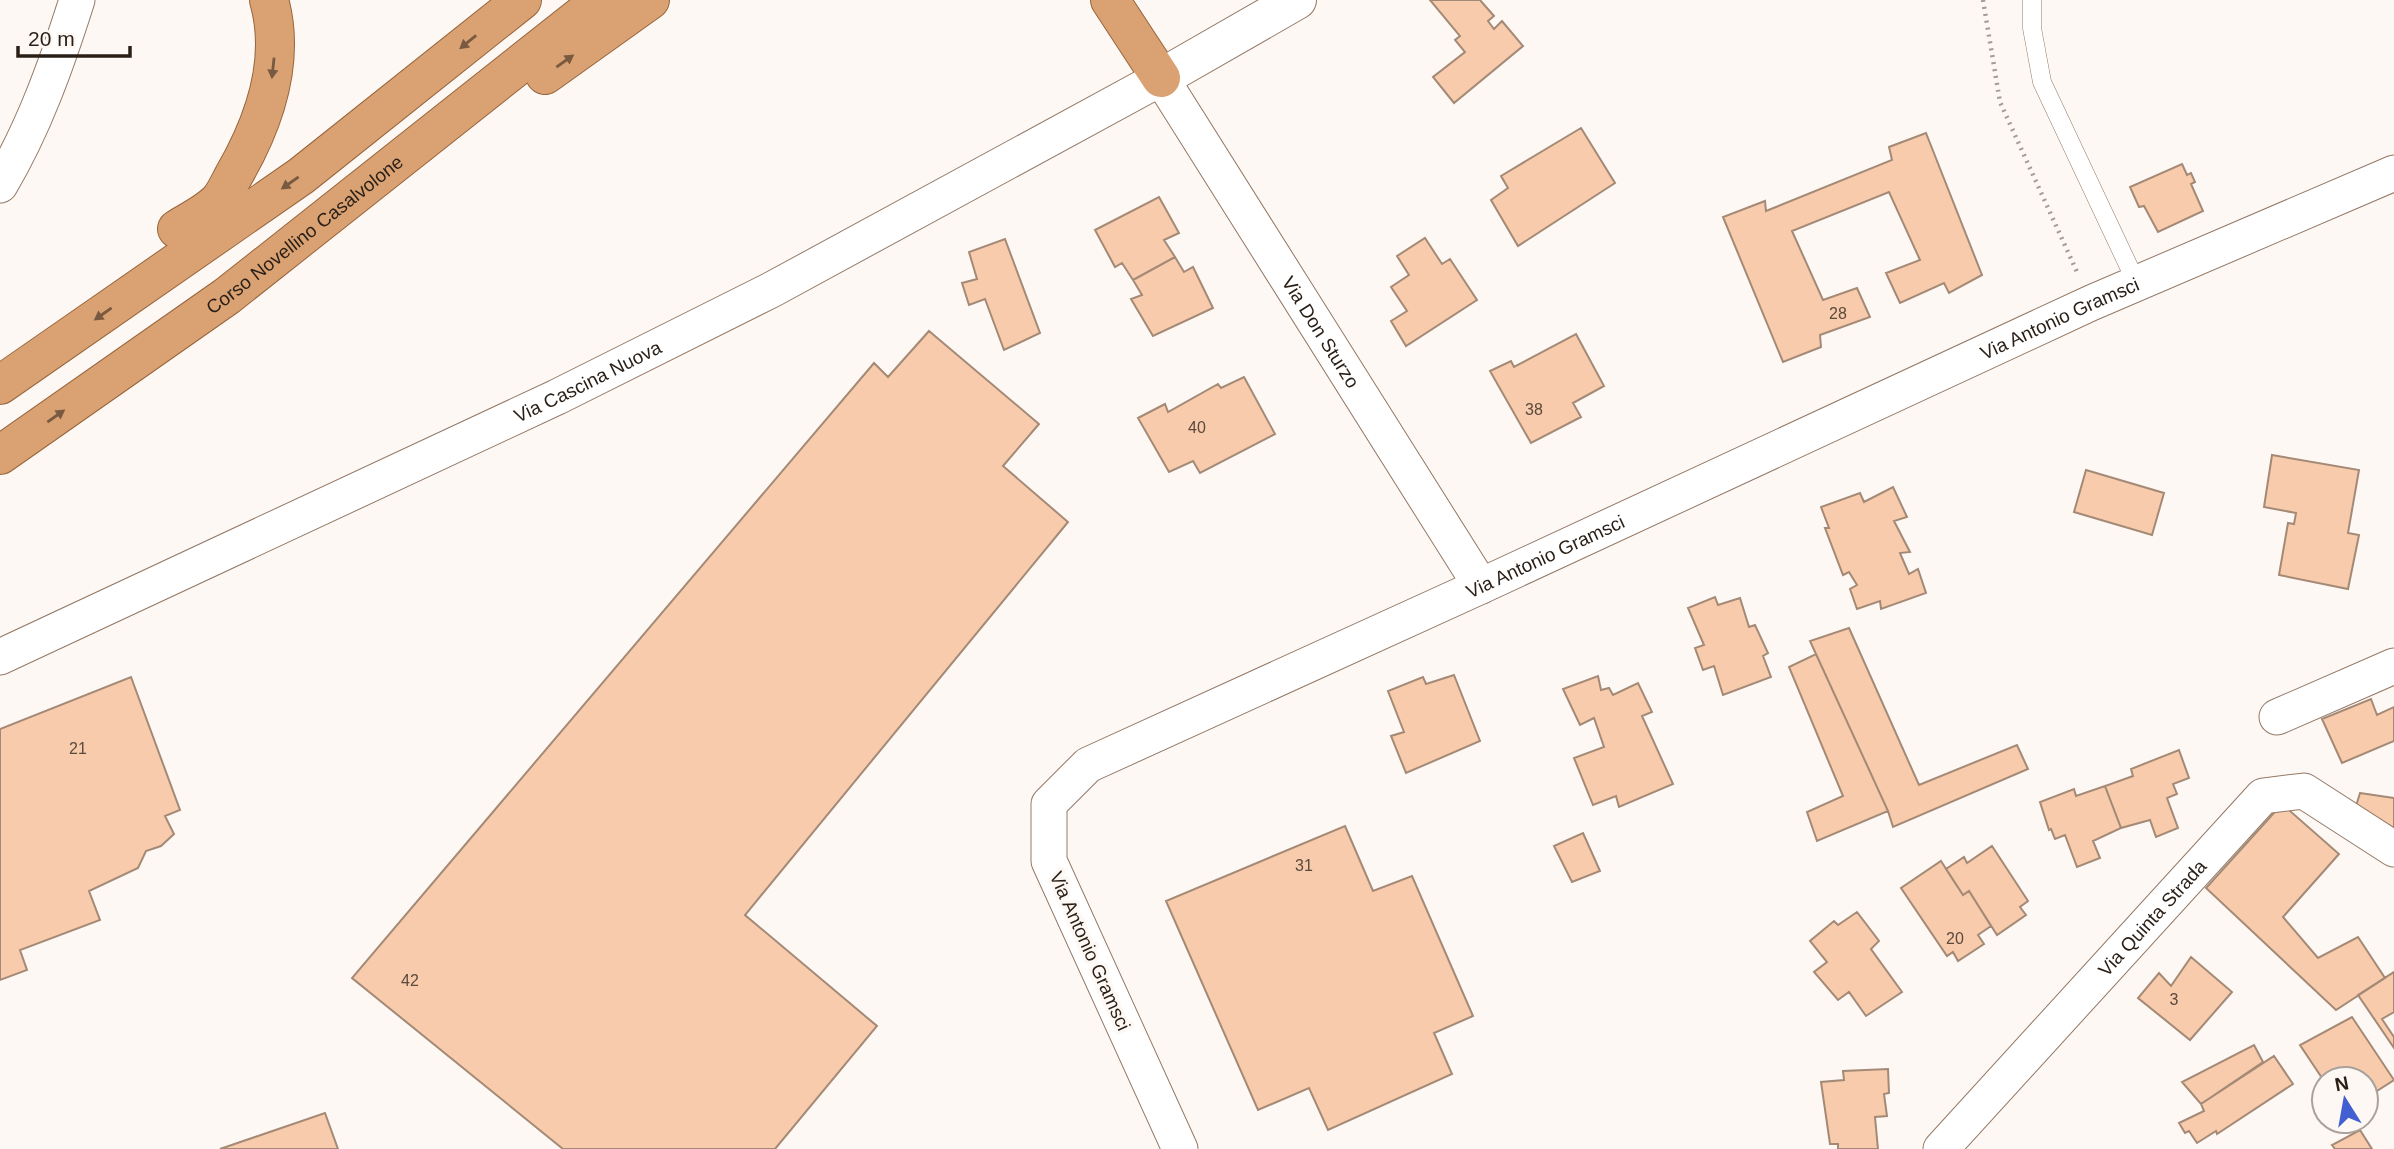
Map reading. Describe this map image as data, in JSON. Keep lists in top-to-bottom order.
{
  "streets": {
    "highway": ["Corso Novellino Casalvolone"],
    "street": [
      "Via Antonio Gramsci",
      "Via Don Sturzo",
      "Via Cascina Nuova",
      "Via Quinta Strada"
    ]
  },
  "crossings": [
    ["Via Antonio Gramsci", "Via Don Sturzo"],
    ["Via Don Sturzo", "Via Cascina Nuova"]
  ],
  "house_numbers": [
    "28",
    "38",
    "40",
    "21",
    "31",
    "20",
    "42",
    "3"
  ],
  "scale_bar": "20 m",
  "north": "top"
}
